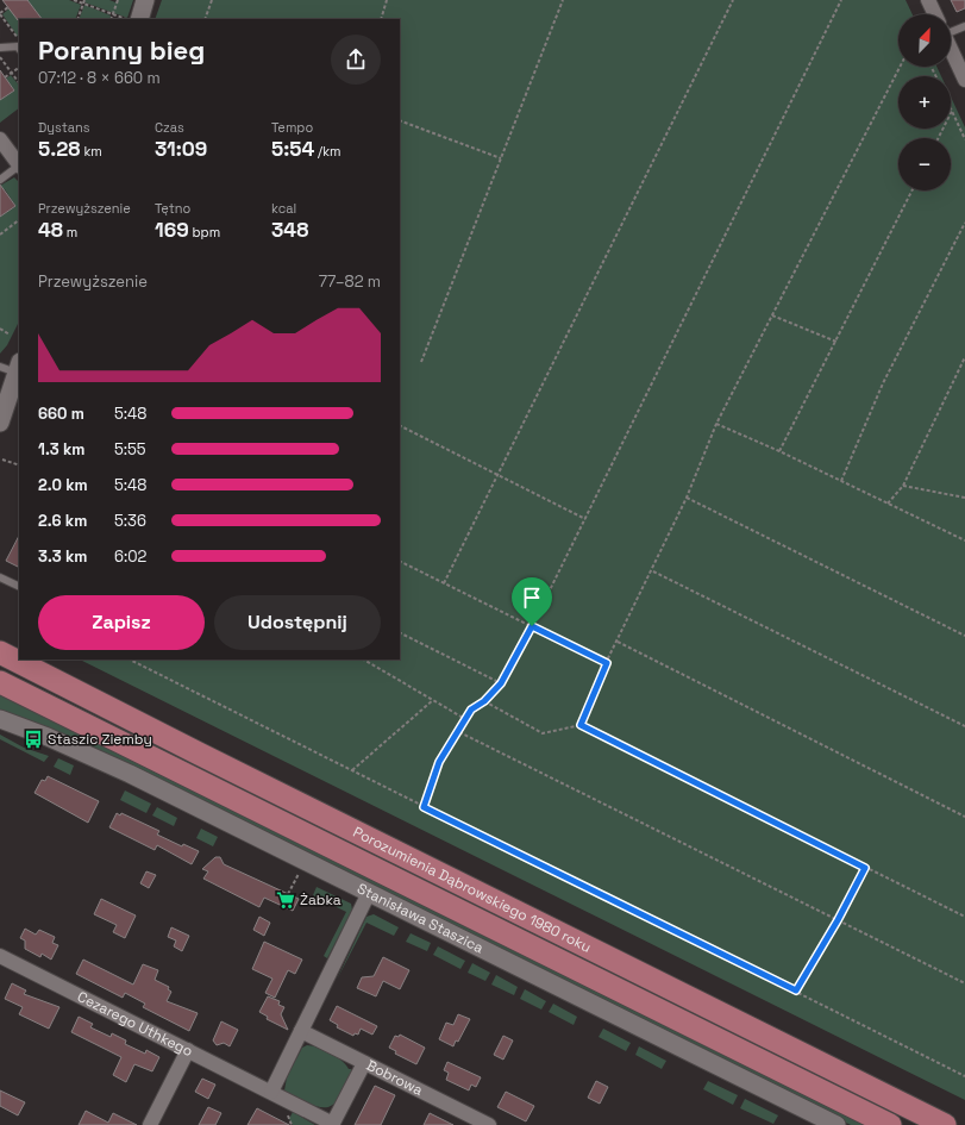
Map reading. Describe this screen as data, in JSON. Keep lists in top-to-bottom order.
{
  "streets": {
    "main road": ["Porozumienia Dąbrowskiego 1980 roku"],
    "street": ["Stanisława Staszica", "Cezarego Uthkego", "Bobrowa"]
  },
  "places": {
    "bus stop": ["Staszic Ziemby"],
    "supermarket": ["Żabka"]
  },
  "north": "top right",
  "page": {
    "map_buttons": ["+", "−"],
    "heading": ["Poranny bieg", "07:12 · 8 × 660 m"],
    "stats": [
      ["Dystans", "5.28 km"],
      ["Czas", "31:09"],
      ["Tempo", "5:54 /km"],
      ["Przewyższenie", "48 m"],
      ["Tętno", "169 bpm"],
      ["kcal", "348"]
    ],
    "chart": ["Przewyższenie", "77–82 m"],
    "list": [
      {
        "name": "660 m",
        "note": "5:48"
      },
      {
        "name": "1.3 km",
        "note": "5:55"
      },
      {
        "name": "2.0 km",
        "note": "5:48"
      },
      {
        "name": "2.6 km",
        "note": "5:36"
      },
      {
        "name": "3.3 km",
        "note": "6:02"
      }
    ],
    "buttons": ["Zapisz", "Udostępnij"]
  }
}
